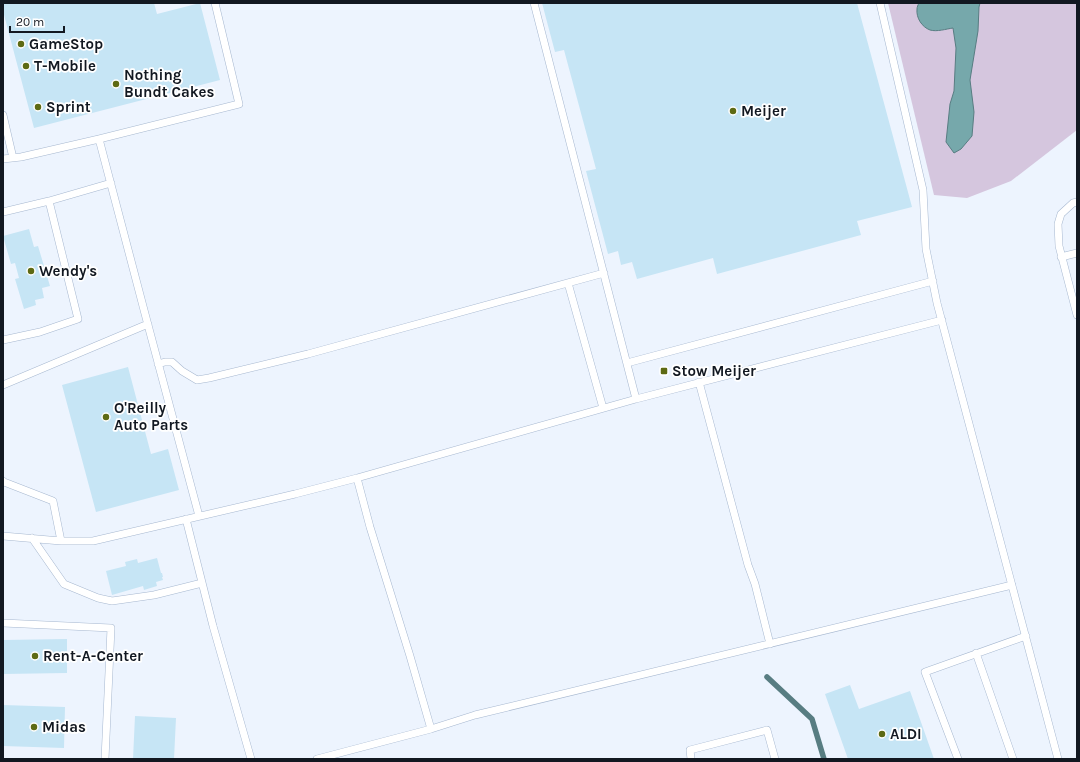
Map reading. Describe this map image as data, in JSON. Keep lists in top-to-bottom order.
{
  "places": {
    "other": [
      "GameStop",
      "T-Mobile",
      "Nothing Bundt Cakes",
      "Sprint",
      "Meijer",
      "Wendy's",
      "O'Reilly Auto Parts",
      "Rent-A-Center",
      "Midas",
      "ALDI"
    ],
    "transit": ["Stow Meijer"]
  },
  "scale_bar": "20 m"
}
